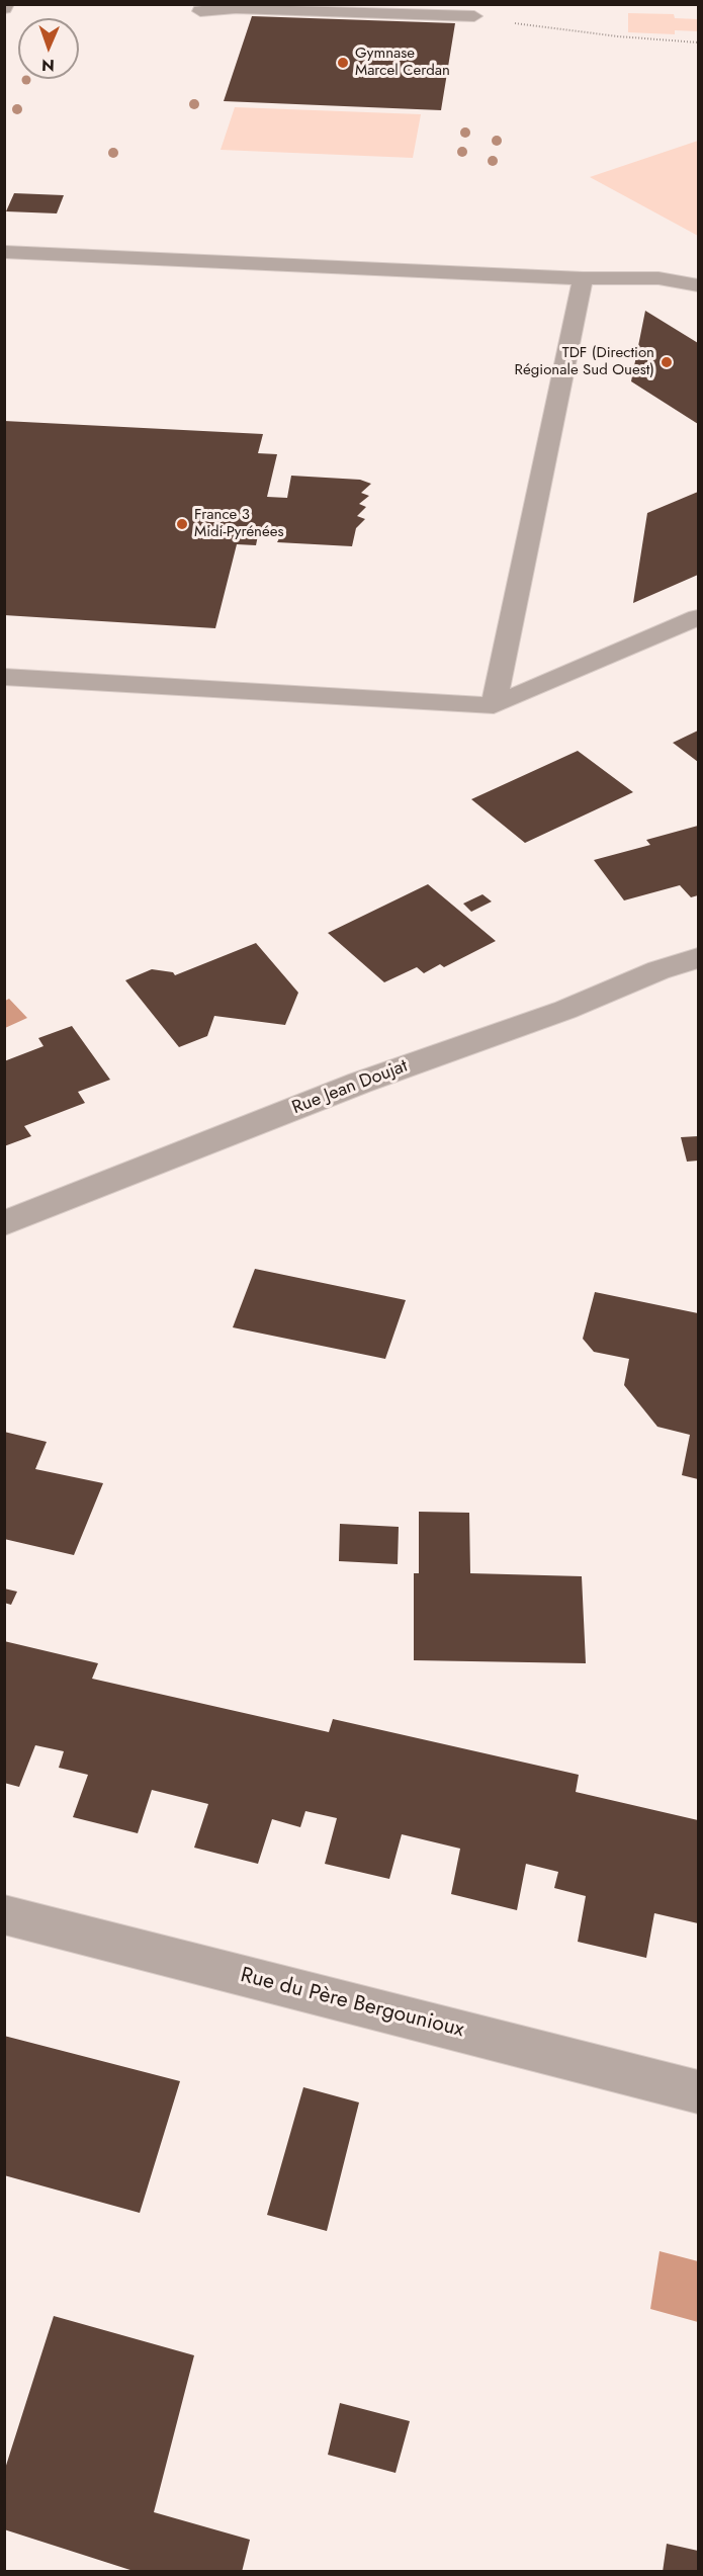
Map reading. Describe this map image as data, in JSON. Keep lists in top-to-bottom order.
{
  "streets": {
    "street": ["Rue Jean Doujat", "Rue du Père Bergounioux"]
  },
  "places": ["Gymnase Marcel Cerdan", "TDF (Direction Régionale Sud Ouest)", "France 3 Midi-Pyrénées"],
  "north": "bottom"
}
